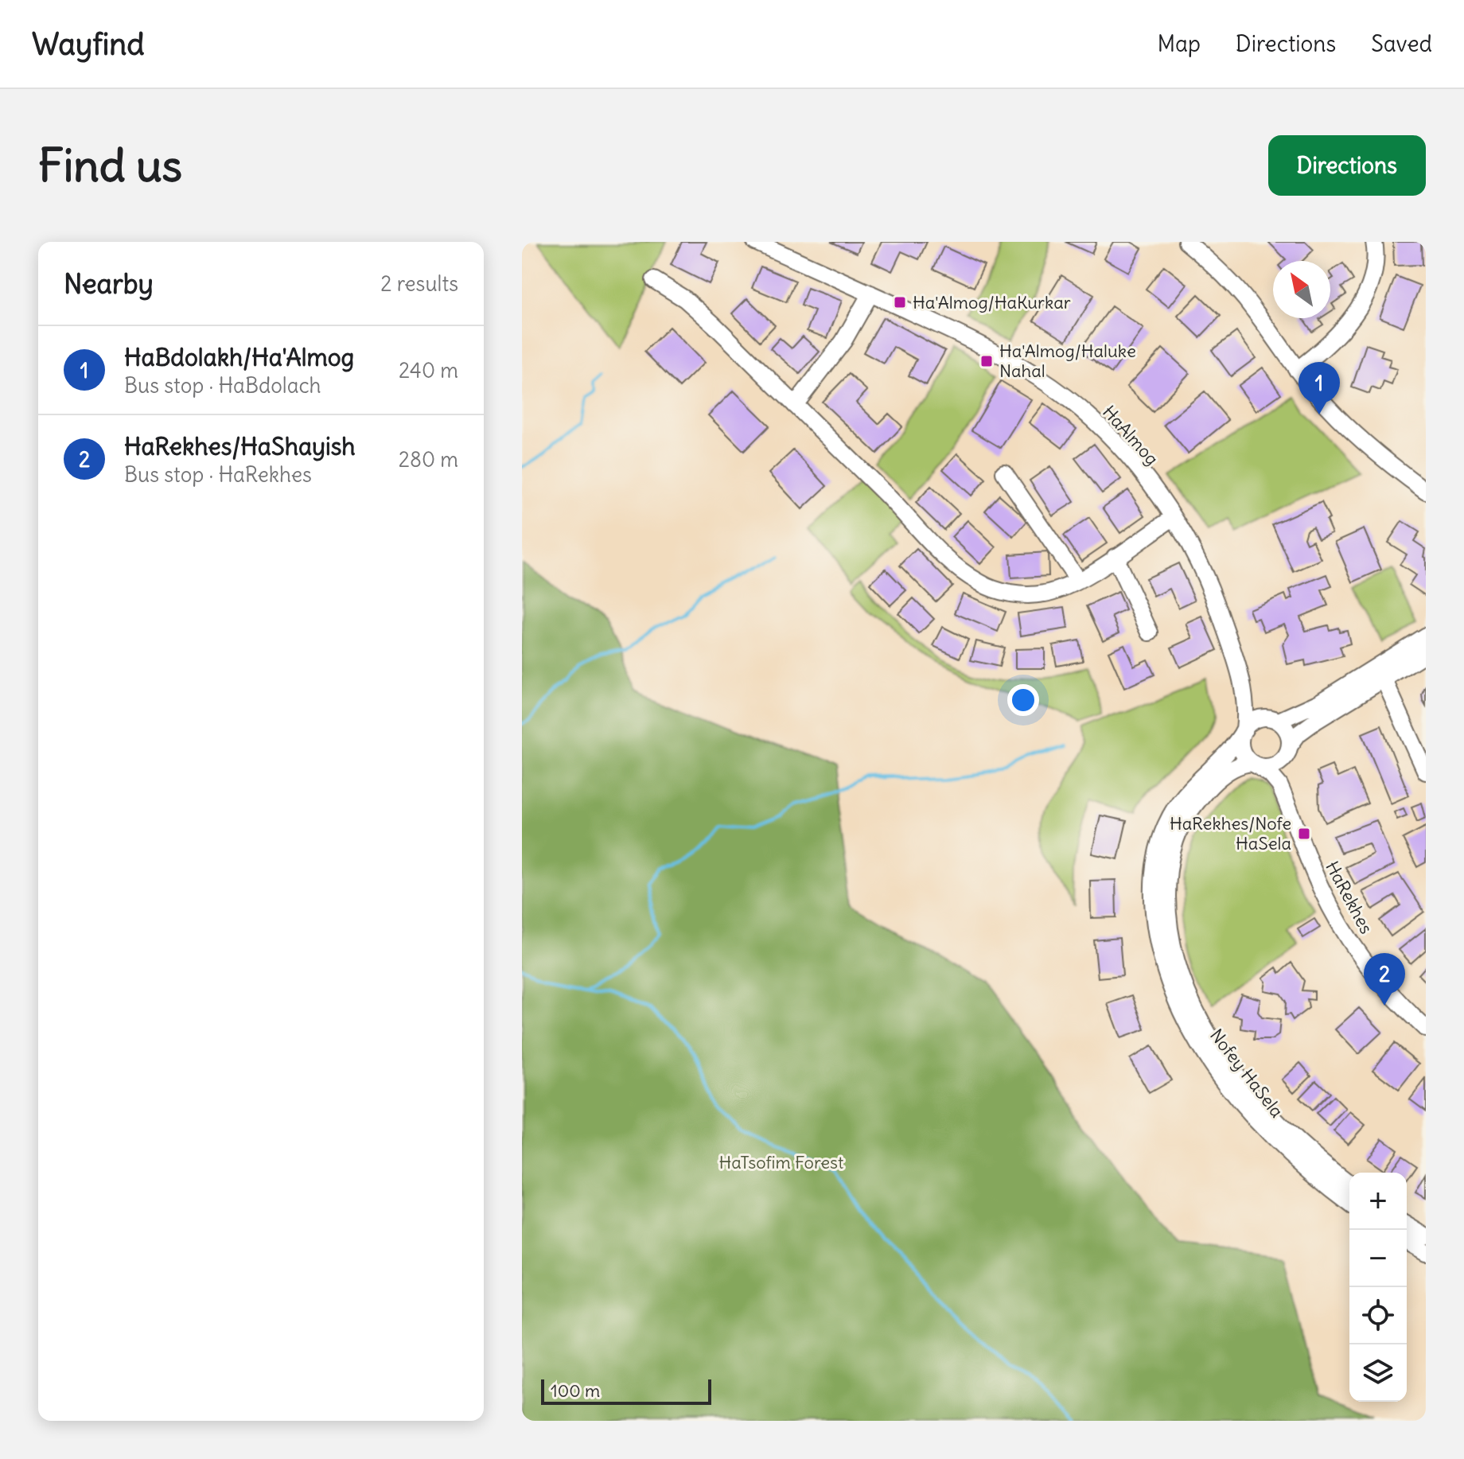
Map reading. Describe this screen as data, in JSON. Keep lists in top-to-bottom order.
{
  "streets": {
    "street": ["HaAlmog", "HaRekhes", "Nofey HaSela"]
  },
  "crossings": [
    ["HaAlmog", "HaRekhes"],
    ["HaAlmog", "Nofey HaSela"],
    ["HaRekhes", "Nofey HaSela"]
  ],
  "parks": ["HaTsofim Forest"],
  "places": {
    "transit": ["Ha'Almog/HaKurkar", "Ha'Almog/Haluke Nahal", "HaRekhes/Nofe HaSela"]
  },
  "scale_bar": "100 m",
  "north": "top left",
  "page": {
    "header": "Wayfind",
    "nav": ["Map", "Directions", "Saved"],
    "buttons": "Directions",
    "title": "Find us",
    "heading": ["Nearby", "2 results"],
    "list": [
      {
        "mark": "1",
        "name": "HaBdolakh/Ha'Almog",
        "note": "Bus stop · HaBdolach",
        "value": "240 m"
      },
      {
        "mark": "2",
        "name": "HaRekhes/HaShayish",
        "note": "Bus stop · HaRekhes",
        "value": "280 m"
      }
    ],
    "pins": ["1", "2"],
    "map_buttons": ["+", "−"],
    "scale": "100 m"
  }
}
